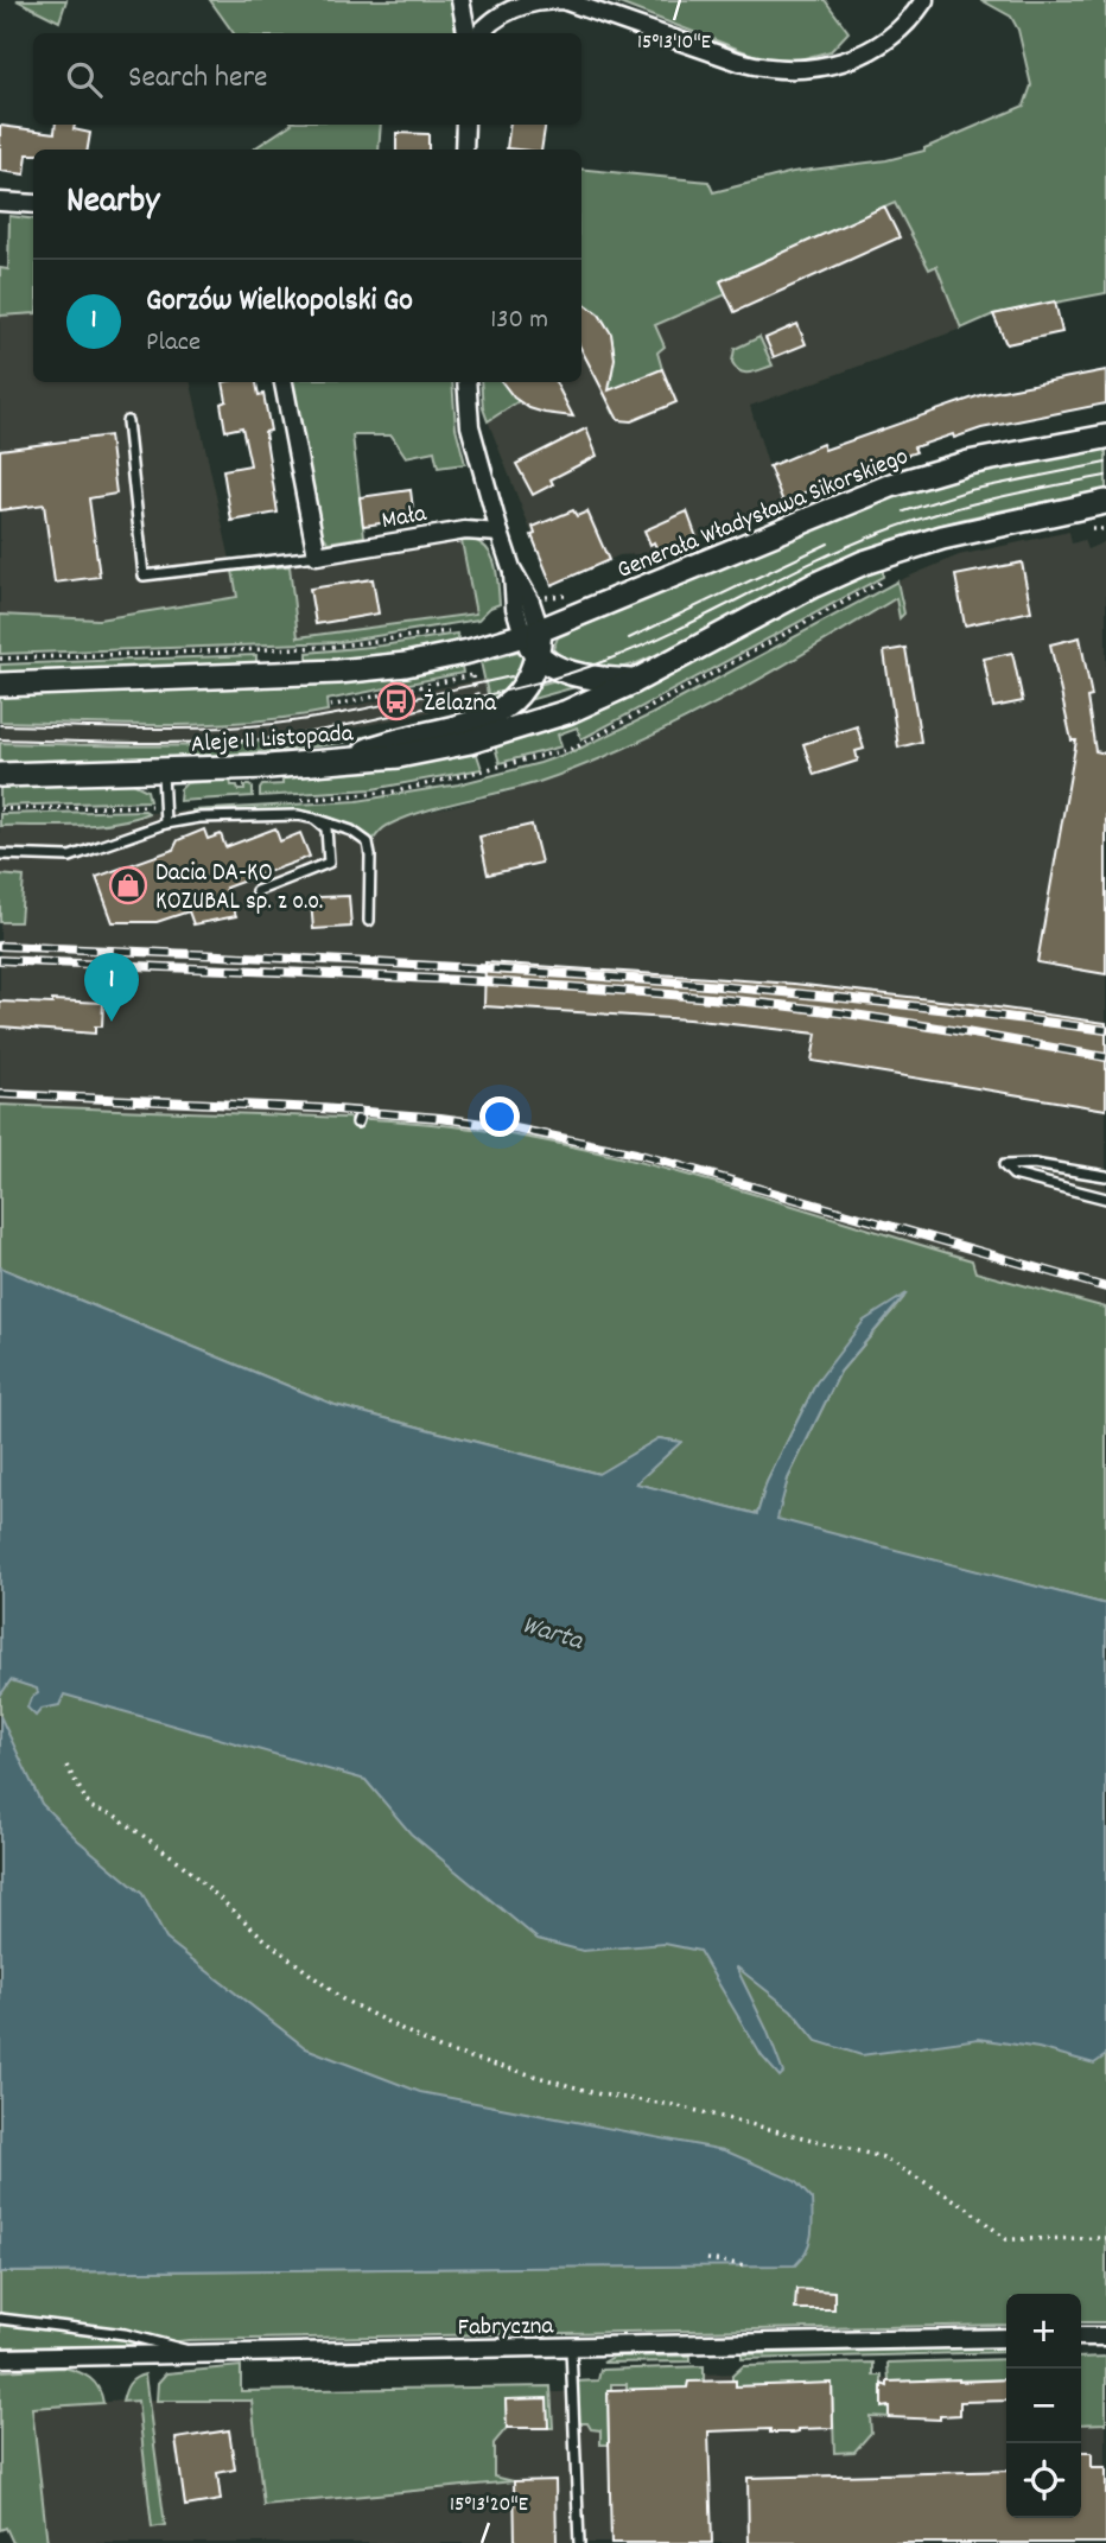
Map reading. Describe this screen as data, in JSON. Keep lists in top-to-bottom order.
{
  "streets": {
    "main road": ["Generała Władysława Sikorskiego", "Aleje 11 Listopada"],
    "street": ["Mała", "Fabryczna"]
  },
  "water": ["Warta"],
  "places": {
    "bus stop": ["Żelazna"],
    "shop": ["Dacia DA-KO KOZUBAL sp. z o.o."]
  },
  "page": {
    "search": "Search here",
    "heading": "Nearby",
    "list": [
      {
        "mark": "1",
        "name": "Gorzów Wielkopolski Go",
        "note": "Place",
        "value": "130 m"
      }
    ],
    "pins": "1",
    "map_buttons": ["+", "−"]
  },
  "coordinates": ["15°13'10\"E", "15°13'20\"E"]
}
